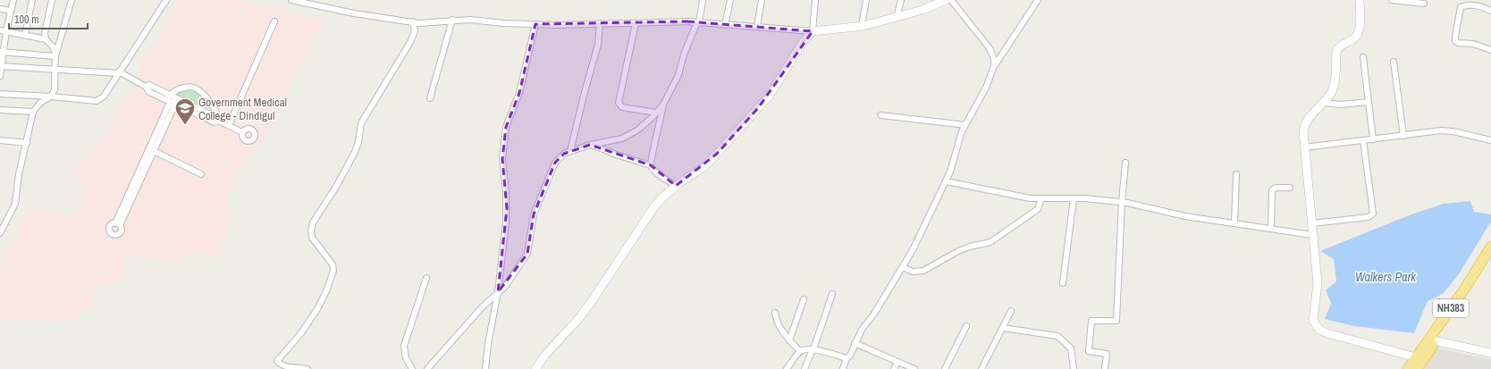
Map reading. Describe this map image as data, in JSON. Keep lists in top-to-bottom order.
{
  "streets": {
    "highway": ["NH383"]
  },
  "water": ["Walkers Park"],
  "places": {
    "school or university": ["Government Medical College - Dindigul"]
  },
  "scale_bar": "100 m"
}
